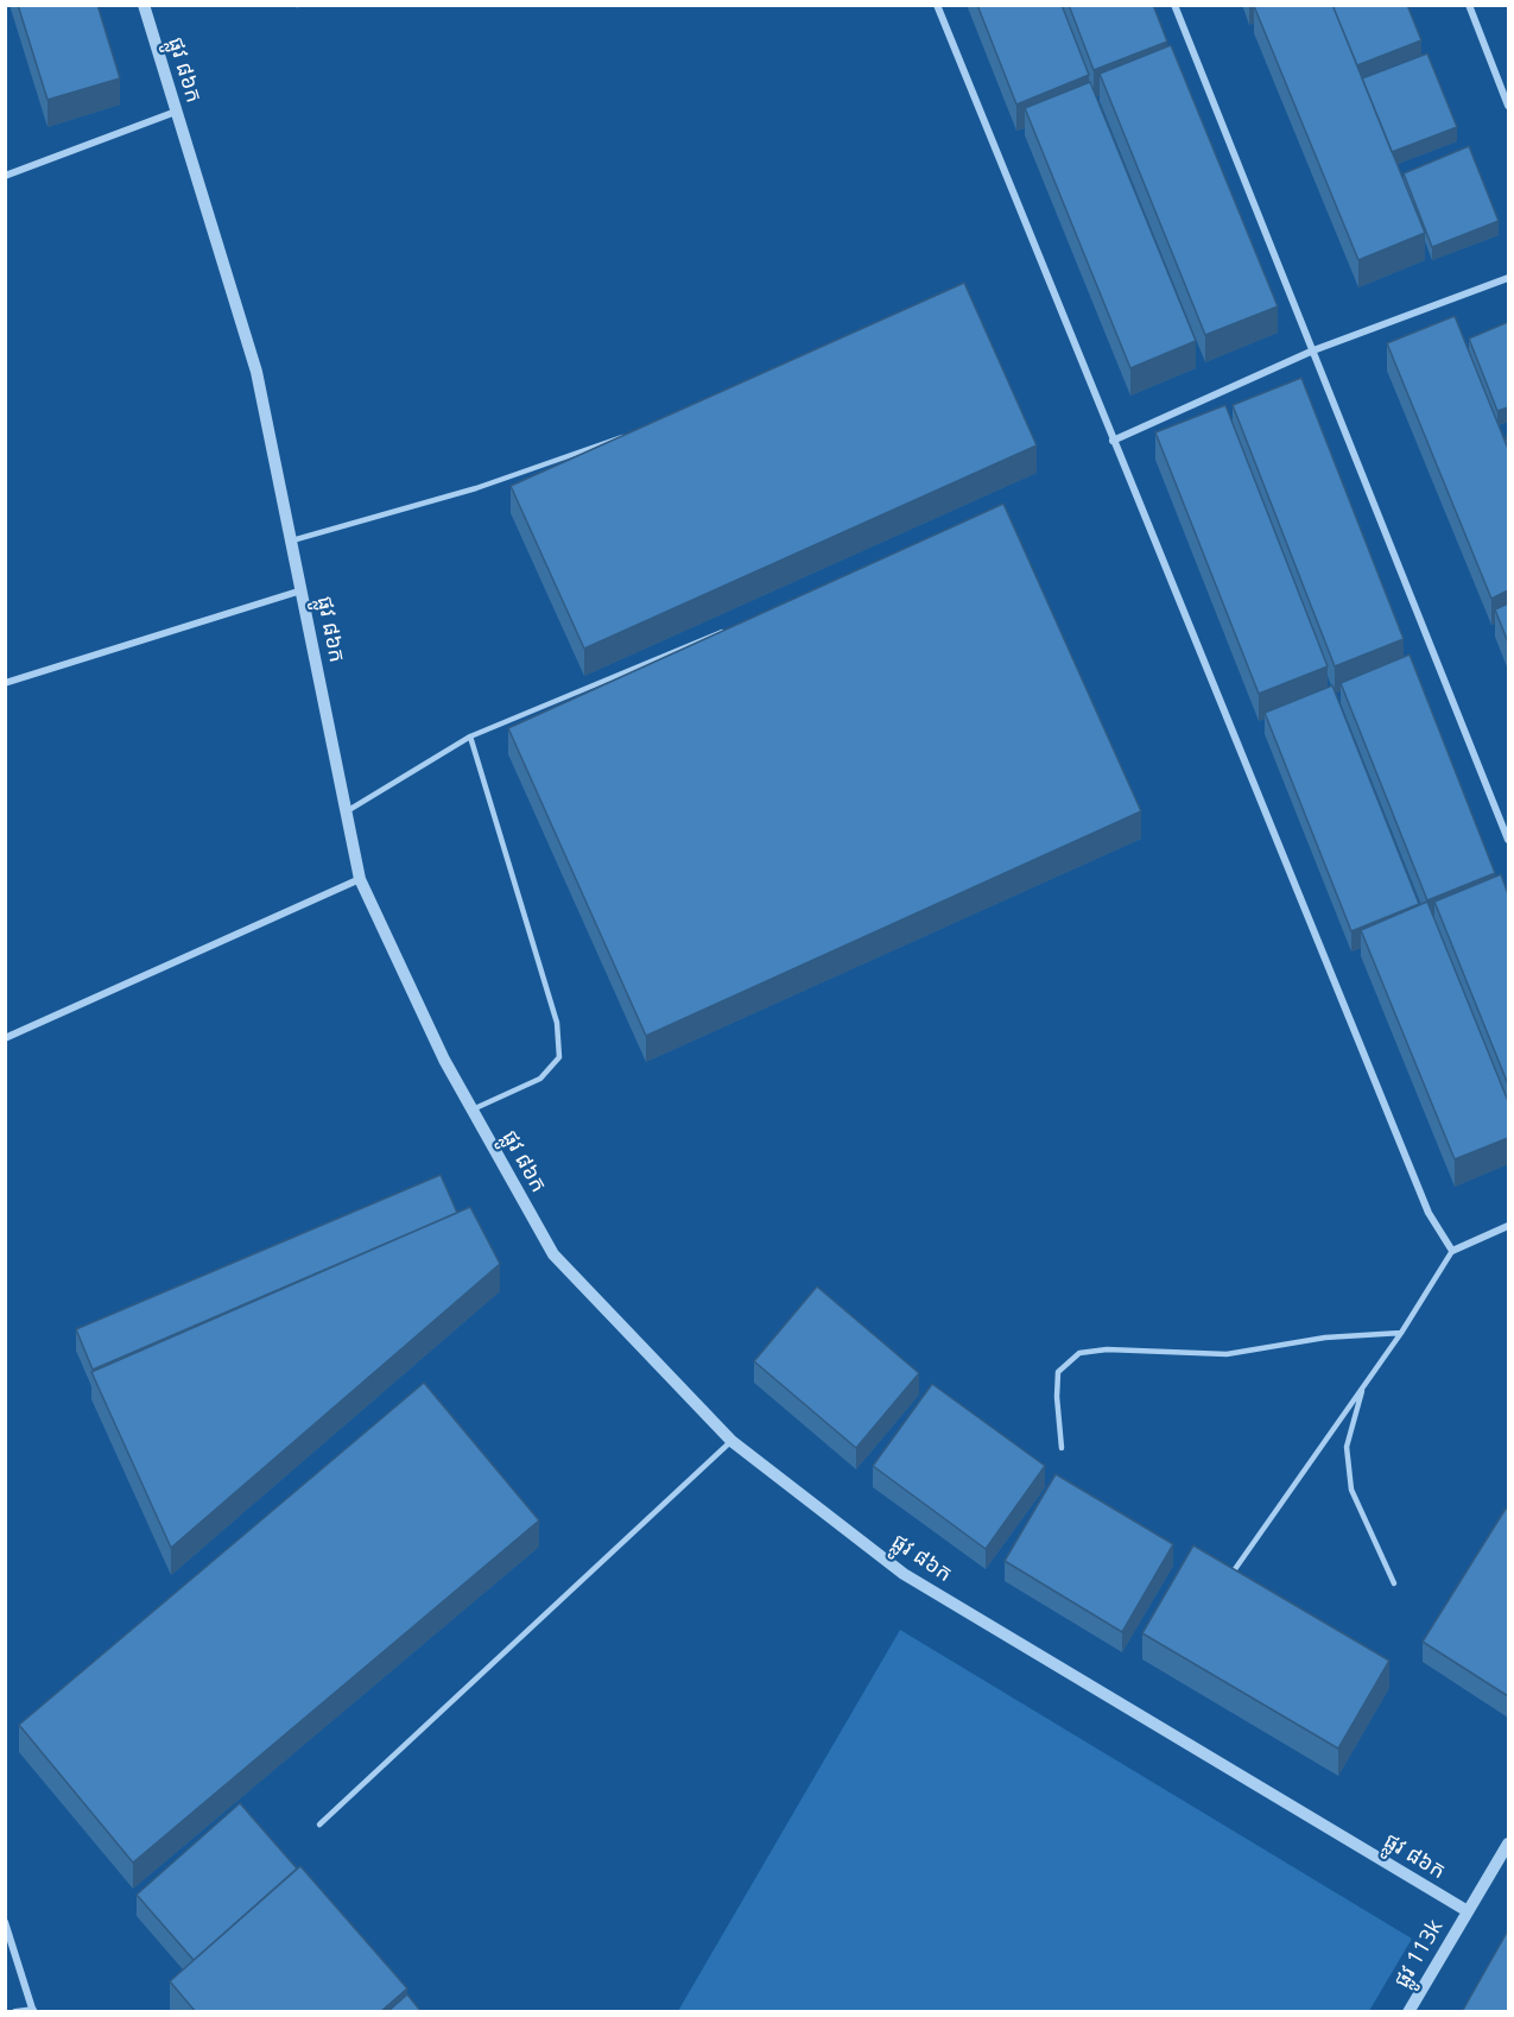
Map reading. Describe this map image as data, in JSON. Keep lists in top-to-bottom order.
{
  "streets": {
    "street": ["ផ្លូវ ៨៦ក", "ផ្លូវ 113k"]
  },
  "crossings": [
    ["ផ្លូវ ៨៦ក", "ផ្លូវ 113k"]
  ]
}
